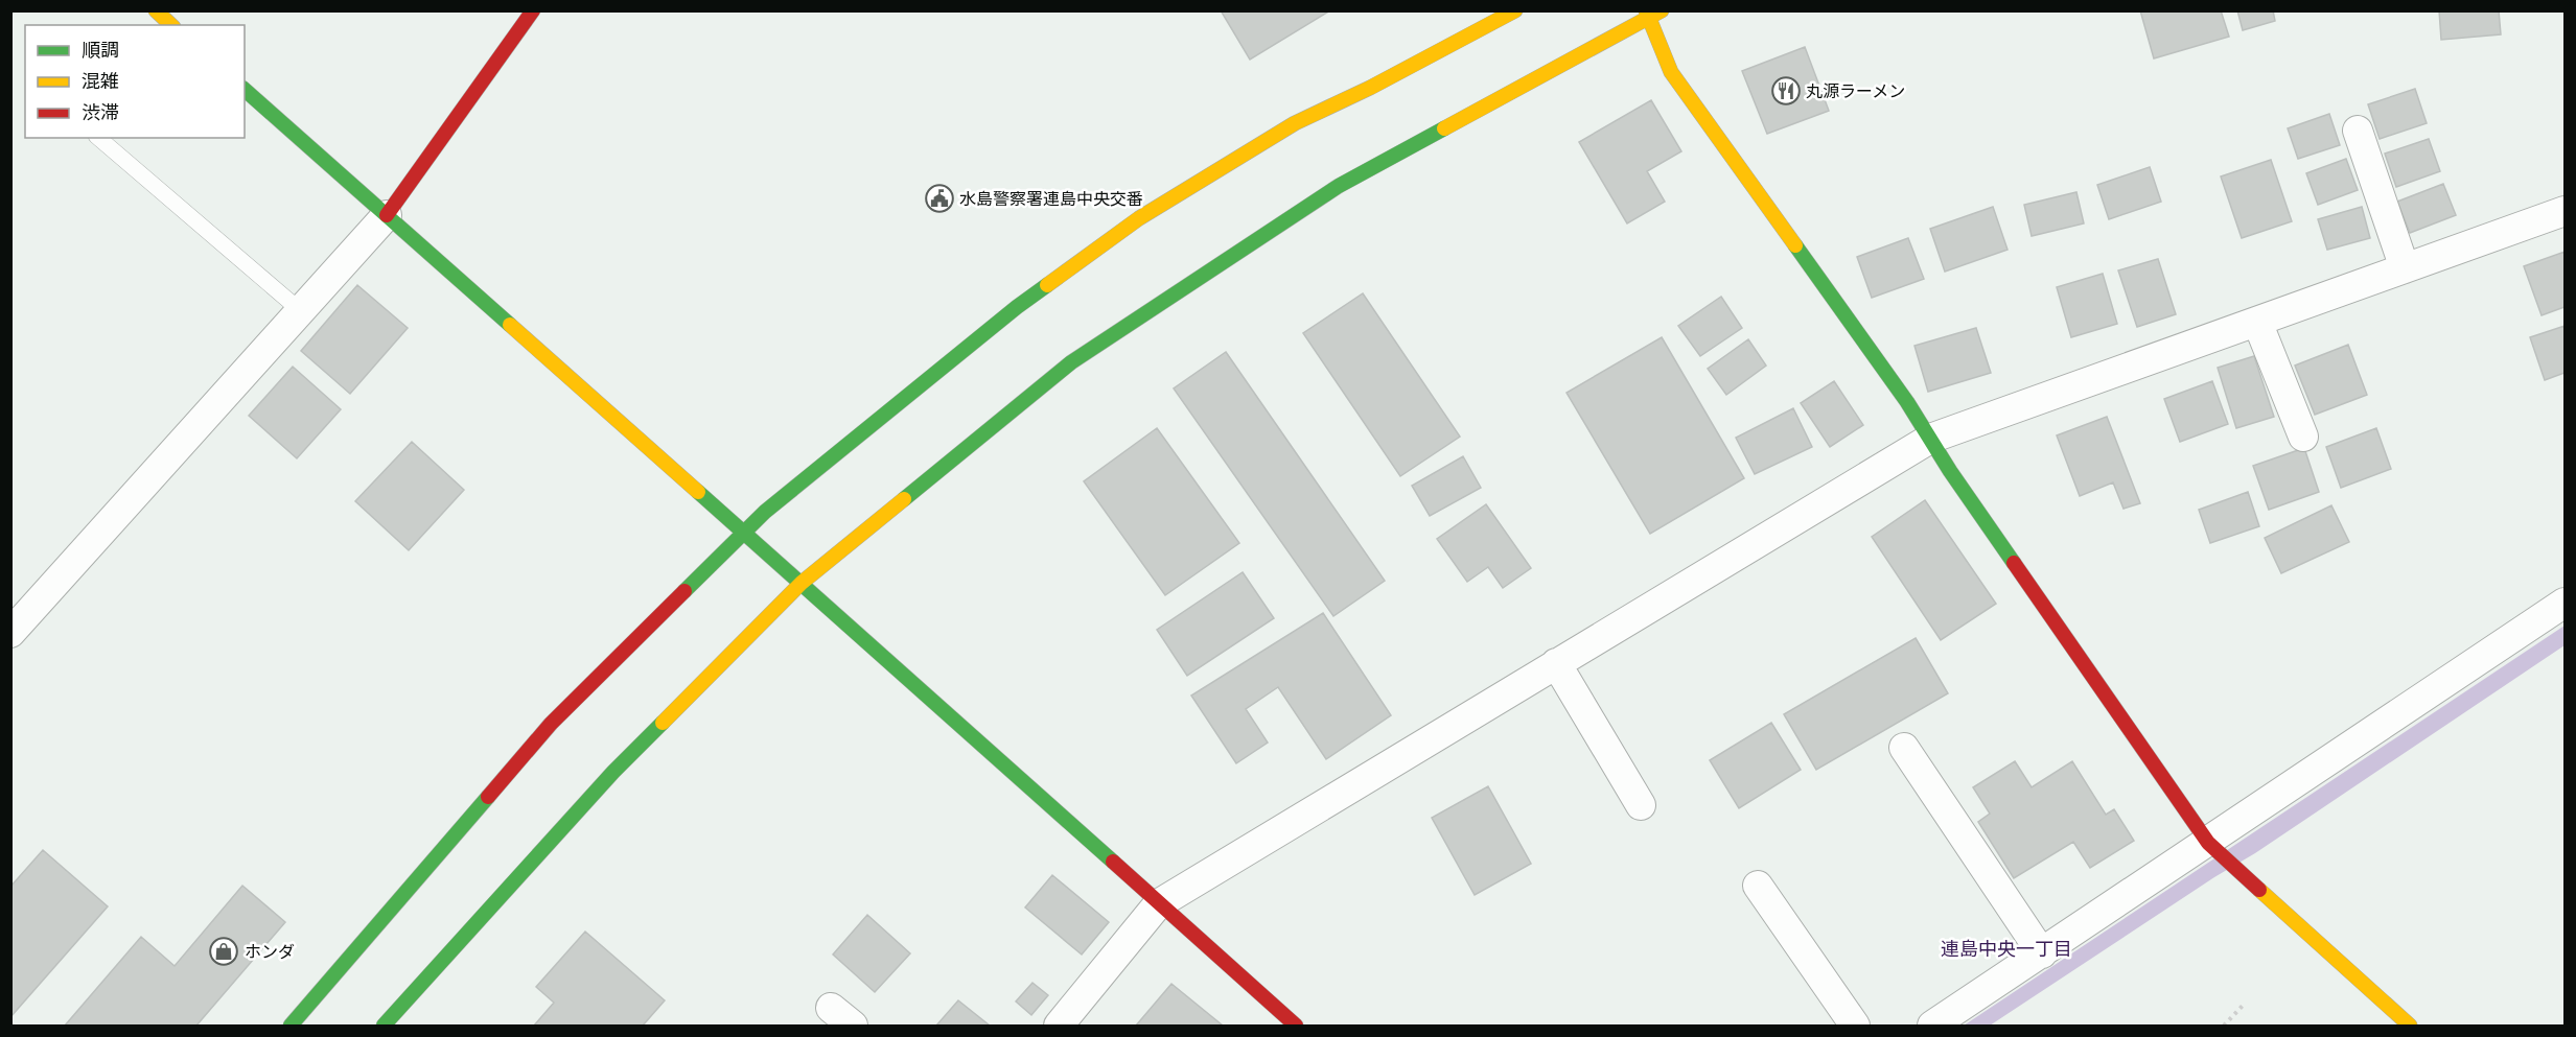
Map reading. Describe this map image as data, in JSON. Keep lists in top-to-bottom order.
{
  "districts": ["連島中央一丁目"],
  "places": {
    "restaurant": ["丸源ラーメン"],
    "public building": ["水島警察署連島中央交番"],
    "shop": ["ホンダ"]
  },
  "legend": ["順調", "混雑", "渋滞"]
}
